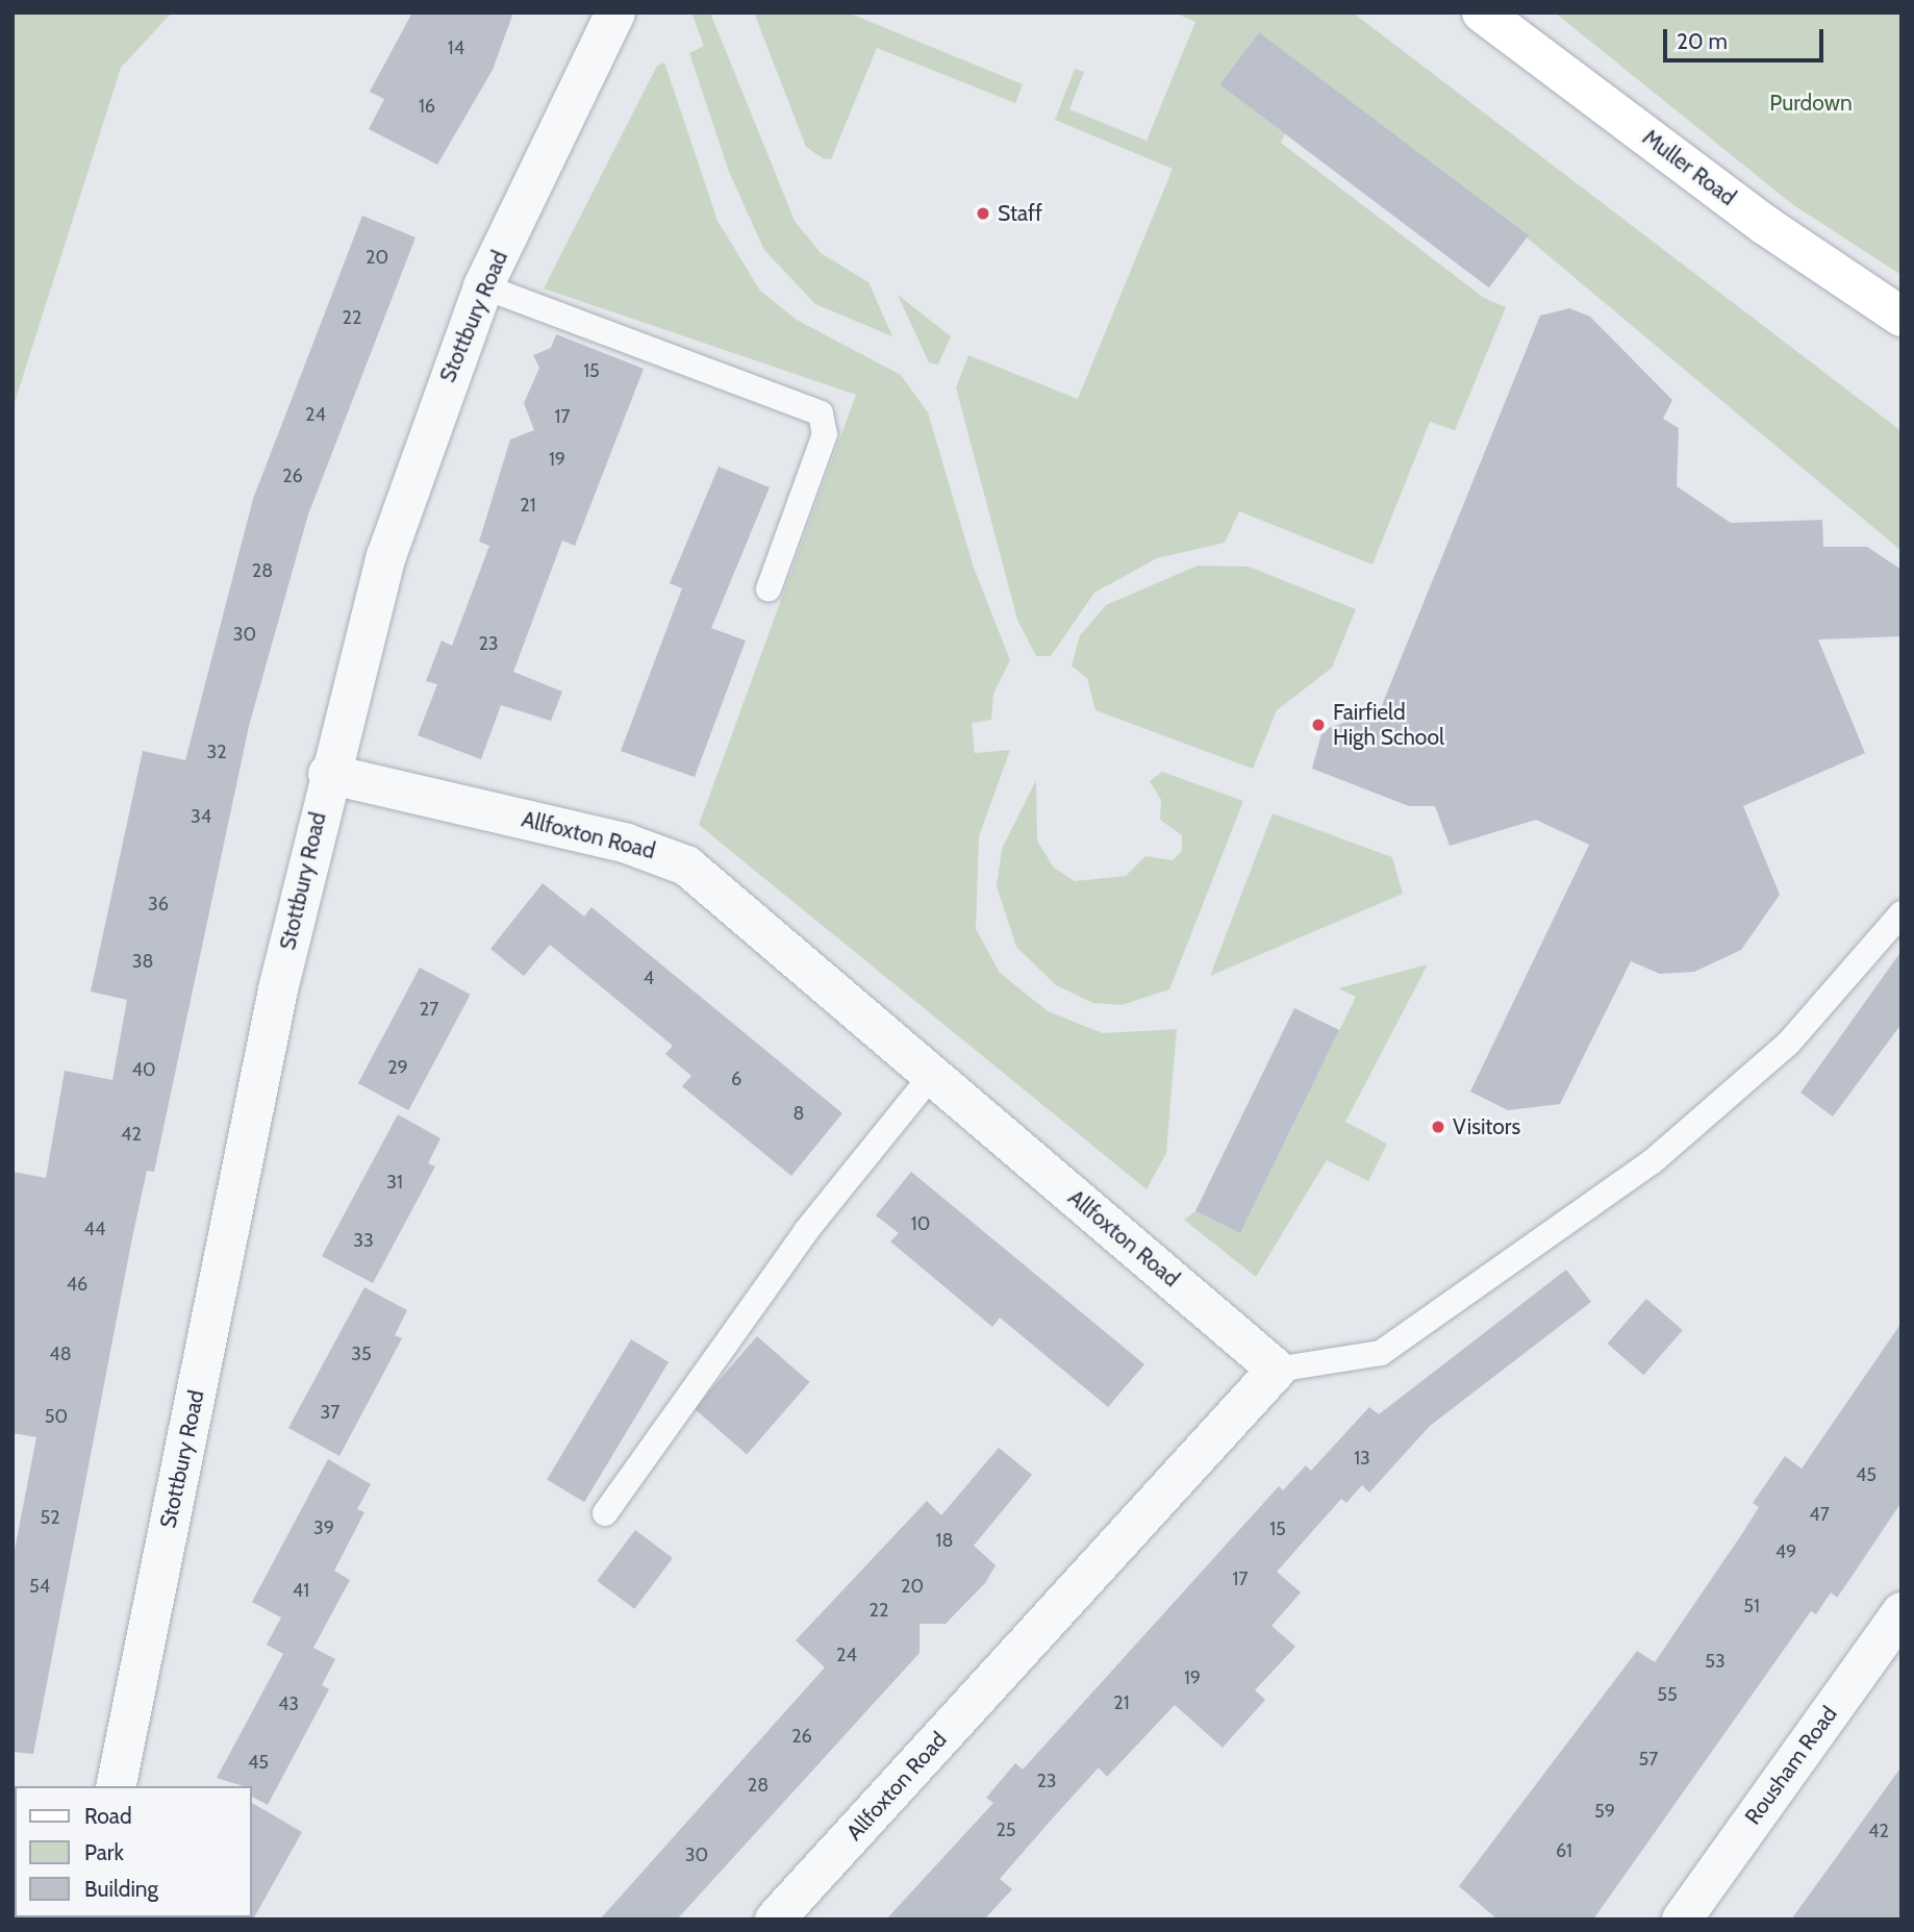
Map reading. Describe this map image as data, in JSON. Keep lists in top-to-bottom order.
{
  "streets": {
    "main road": ["Muller Road"],
    "street": ["Stottbury Road", "Allfoxton Road", "Rousham Road"]
  },
  "crossings": [
    ["Stottbury Road", "Allfoxton Road"]
  ],
  "parks": ["Purdown"],
  "places": ["Staff", "Fairfield High School", "Visitors"],
  "house_numbers": [
    "14",
    "16",
    "20",
    "22",
    "15",
    "24",
    "17",
    "19",
    "26",
    "21",
    "28",
    "30",
    "23",
    "32",
    "34",
    "36",
    "38",
    "4",
    "27",
    "29",
    "40",
    "6",
    "8",
    "42",
    "31",
    "10",
    "44",
    "33",
    "46",
    "48",
    "35",
    "37",
    "50",
    "13",
    "45",
    "47",
    "52",
    "39",
    "15",
    "18",
    "49",
    "17",
    "54",
    "20",
    "41",
    "51",
    "22",
    "24",
    "53",
    "19",
    "55",
    "21",
    "43",
    "26",
    "57",
    "45",
    "23",
    "28",
    "59",
    "25",
    "42",
    "61",
    "30"
  ],
  "legend": ["Road", "Park", "Building"],
  "scale_bar": "20 m"
}
